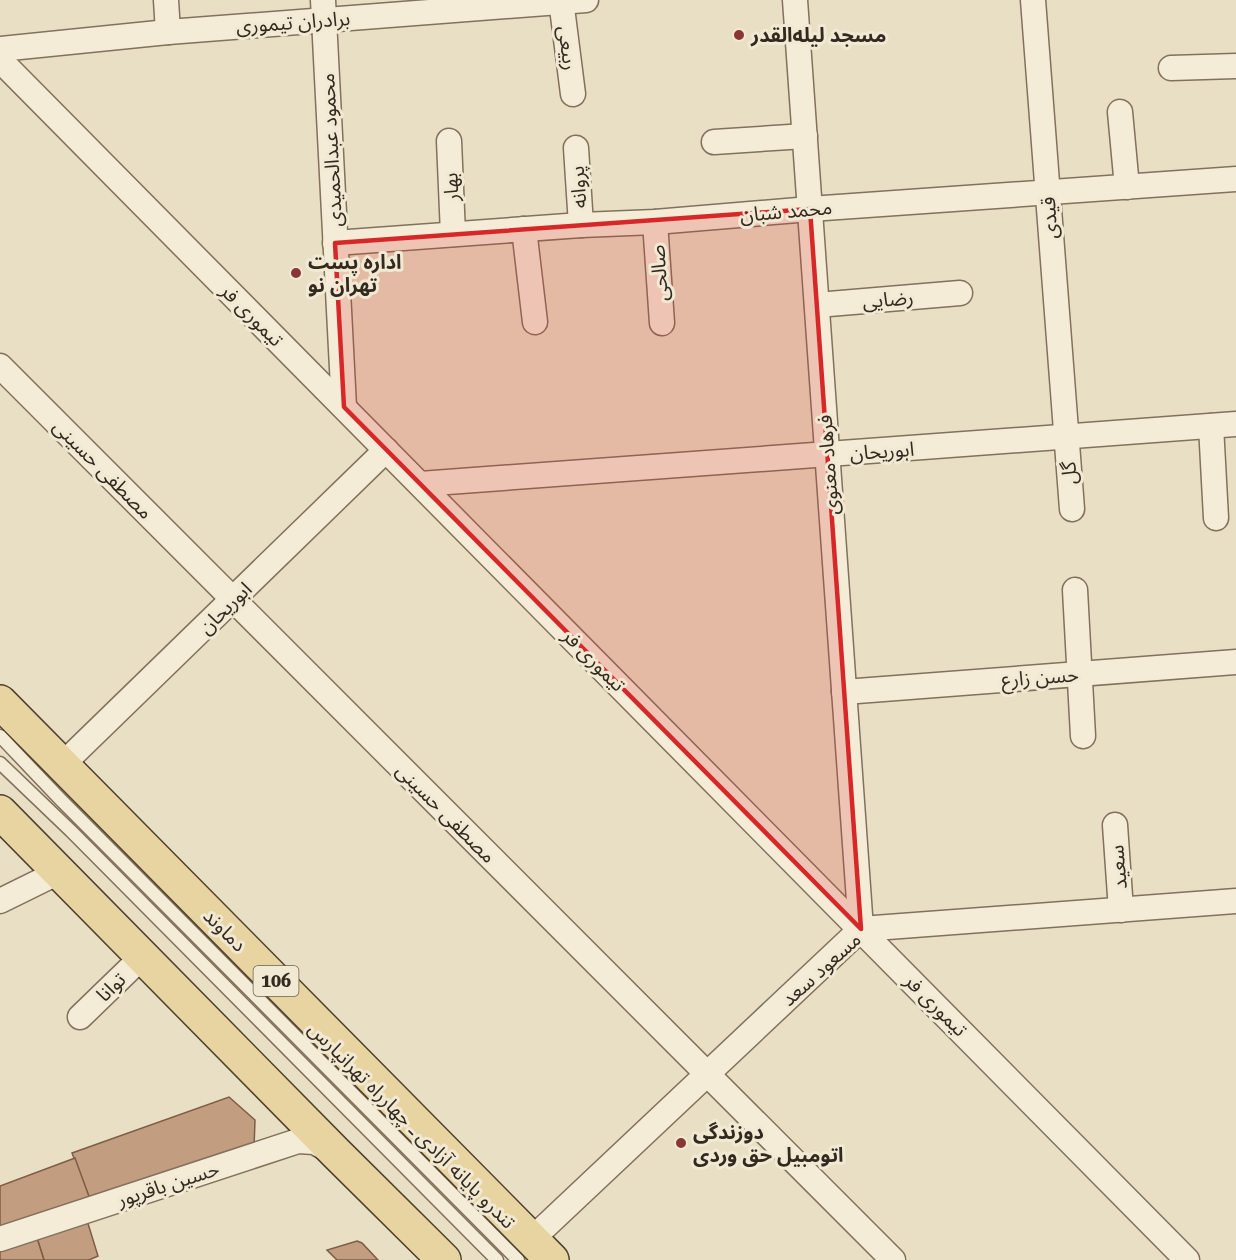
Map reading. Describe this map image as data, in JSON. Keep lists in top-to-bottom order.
{
  "streets": {
    "main road": ["دماوند", "106"],
    "street": [
      "برادران تیموری",
      "ربیعی",
      "محمود عبدالحمیدی",
      "بهار",
      "پروانه",
      "محمد شبان",
      "قیدی",
      "صالحی",
      "رضایی",
      "تیموری فر",
      "ابوریحان",
      "فرهاد معنوی",
      "مصطفی حسینی",
      "گل",
      "حسن زارع",
      "سعید",
      "مسعود سعد",
      "توانا",
      "حسین باقرپور"
    ],
    "lane": ["تندرو پایانه آزادی ـ چهارراه تهرانپارس"]
  },
  "crossings": [
    ["برادران تیموری", "ربیعی"],
    ["برادران تیموری", "محمود عبدالحمیدی"],
    ["محمود عبدالحمیدی", "محمد شبان"],
    ["محمود عبدالحمیدی", "تیموری فر"],
    ["بهار", "محمد شبان"],
    ["پروانه", "محمد شبان"],
    ["محمد شبان", "قیدی"],
    ["محمد شبان", "صالحی"],
    ["محمد شبان", "فرهاد معنوی"],
    ["قیدی", "ابوریحان"],
    ["قیدی", "گل"],
    ["رضایی", "فرهاد معنوی"],
    ["تیموری فر", "ابوریحان"],
    ["تیموری فر", "فرهاد معنوی"],
    ["تیموری فر", "مسعود سعد"],
    ["ابوریحان", "فرهاد معنوی"],
    ["ابوریحان", "مصطفی حسینی"],
    ["ابوریحان", "گل"],
    ["ابوریحان", "دماوند"],
    ["فرهاد معنوی", "حسن زارع"],
    ["فرهاد معنوی", "مسعود سعد"],
    ["مصطفی حسینی", "مسعود سعد"],
    ["سعید", "مسعود سعد"],
    ["دماوند", "مسعود سعد"],
    ["دماوند", "تندرو پایانه آزادی ـ چهارراه تهرانپارس"],
    ["مسعود سعد", "تندرو پایانه آزادی ـ چهارراه تهرانپارس"]
  ],
  "places": ["مسجد لیله‌القدر", "اداره پست تهران نو", "دوزندگی اتومبیل حق وردی"]
}
